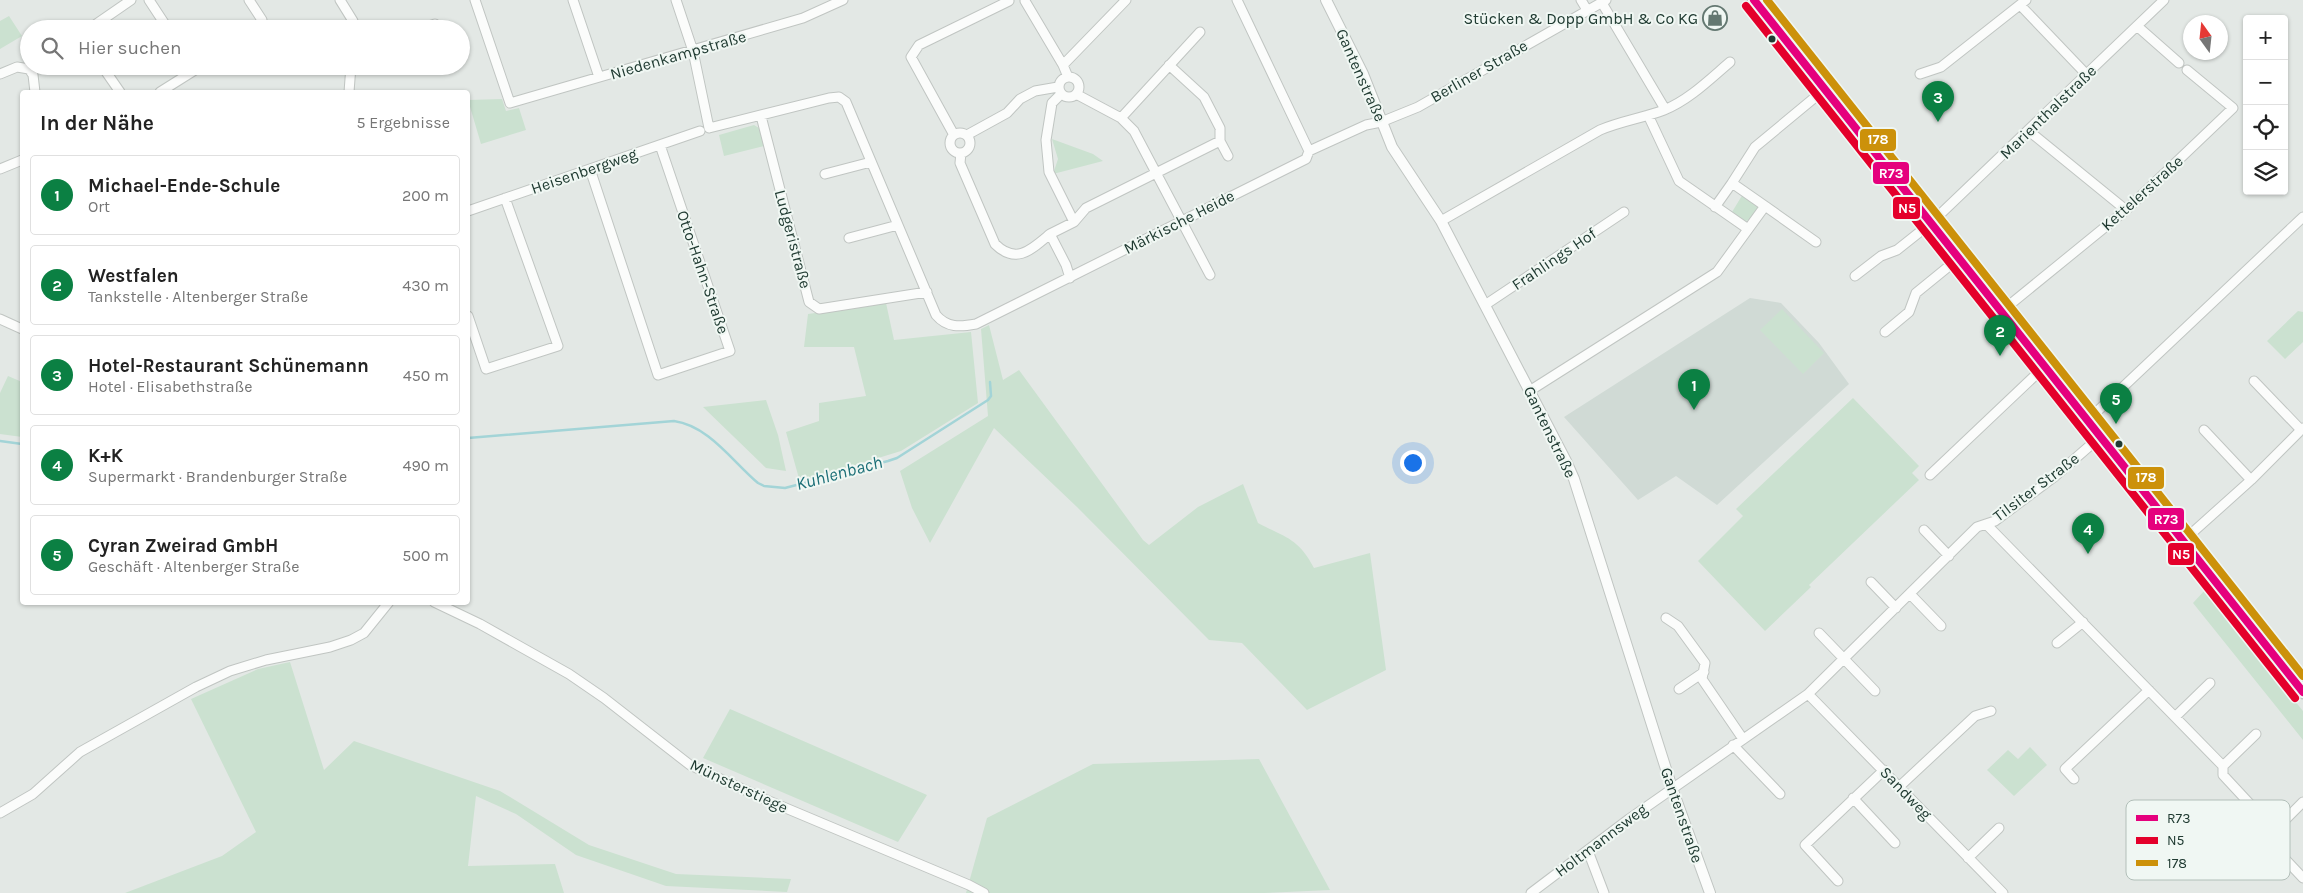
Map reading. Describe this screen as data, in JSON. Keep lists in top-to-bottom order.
{
  "streets": {
    "street": [
      "Niedenkampstraße",
      "Berliner Straße",
      "Gantenstraße",
      "Marienthalstraße",
      "Heisenbergweg",
      "Kettelerstraße",
      "Märkische Heide",
      "Ludgeristraße",
      "Frahlings Hof",
      "Otto-Hahn-Straße",
      "Tilsiter Straße",
      "Münsterstiege",
      "Sandweg",
      "Holtmannsweg"
    ]
  },
  "crossings": [
    ["Berliner Straße", "Gantenstraße"],
    ["Berliner Straße", "Märkische Heide"],
    ["Gantenstraße", "Märkische Heide"],
    ["Gantenstraße", "Frahlings Hof"],
    ["Gantenstraße", "Tilsiter Straße"],
    ["Gantenstraße", "Holtmannsweg"],
    ["Heisenbergweg", "Otto-Hahn-Straße"],
    ["Märkische Heide", "Ludgeristraße"],
    ["Tilsiter Straße", "Sandweg"],
    ["Tilsiter Straße", "Holtmannsweg"]
  ],
  "water": ["Kuhlenbach"],
  "places": {
    "shop": ["Stücken & Dopp GmbH & Co KG"]
  },
  "lines": ["transit line R73", "transit line 178", "transit line N5"],
  "legend": ["R73", "N5", "178"],
  "north": "top",
  "page": {
    "map_buttons": ["+", "−"],
    "search": "Hier suchen",
    "pins": [
      "3",
      "2",
      "1",
      "5",
      "4"
    ],
    "heading": ["In der Nähe", "5 Ergebnisse"],
    "list": [
      {
        "mark": "1",
        "name": "Michael-Ende-Schule",
        "note": "Ort",
        "value": "200 m"
      },
      {
        "mark": "2",
        "name": "Westfalen",
        "note": "Tankstelle · Altenberger Straße",
        "value": "430 m"
      },
      {
        "mark": "3",
        "name": "Hotel-Restaurant Schünemann",
        "note": "Hotel · Elisabethstraße",
        "value": "450 m"
      },
      {
        "mark": "4",
        "name": "K+K",
        "note": "Supermarkt · Brandenburger Straße",
        "value": "490 m"
      },
      {
        "mark": "5",
        "name": "Cyran Zweirad GmbH",
        "note": "Geschäft · Altenberger Straße",
        "value": "500 m"
      }
    ]
  }
}
